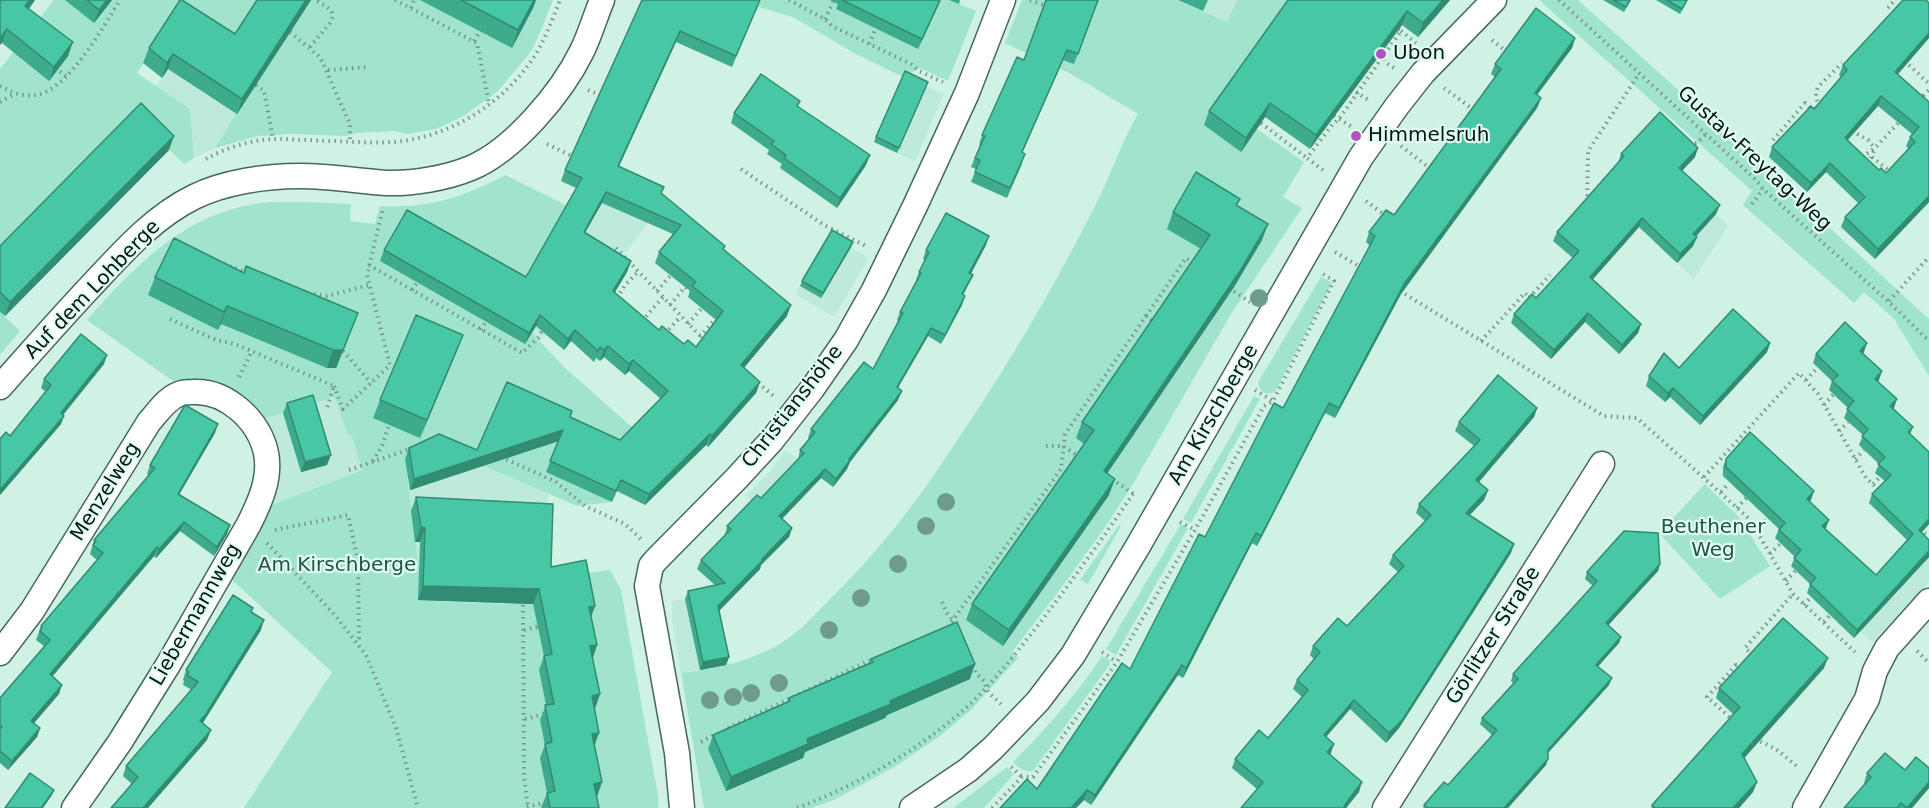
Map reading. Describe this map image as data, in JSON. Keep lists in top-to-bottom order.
{
  "streets": {
    "street": [
      "Auf dem Lohberge",
      "Christianshöhe",
      "Am Kirschberge",
      "Menzelweg",
      "Liebermannweg",
      "Görlitzer Straße"
    ],
    "path": ["Gustav-Freytag-Weg"]
  },
  "crossings": [
    ["Menzelweg", "Liebermannweg"]
  ],
  "parks": ["Beuthener Weg", "Am Kirschberge"],
  "places": ["Ubon", "Himmelsruh"]
}
